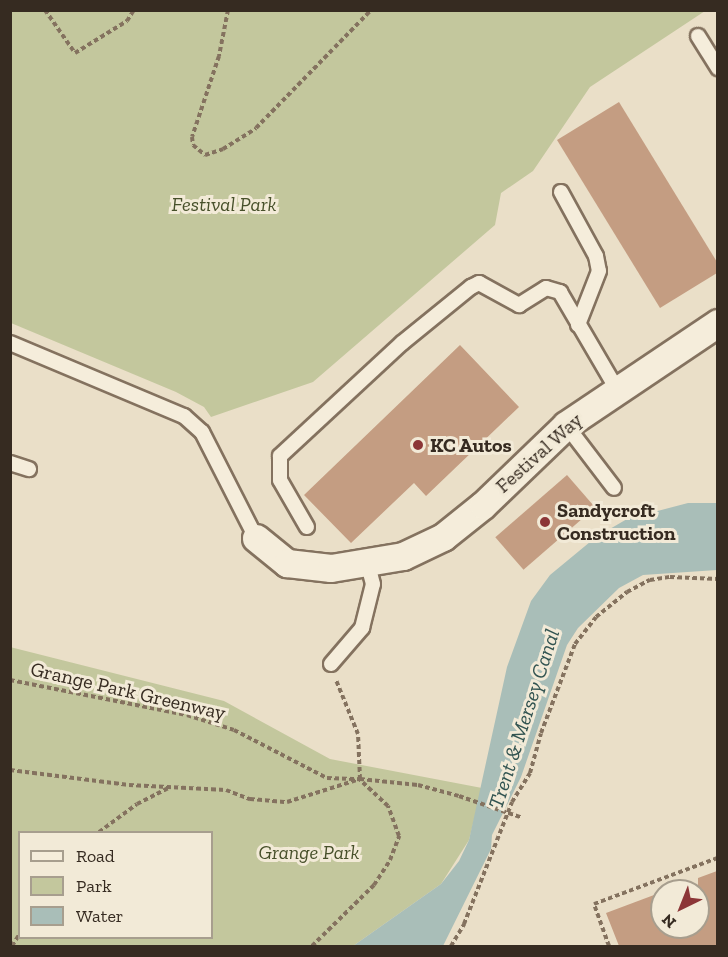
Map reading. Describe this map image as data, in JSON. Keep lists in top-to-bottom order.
{
  "streets": {
    "street": ["Festival Way"],
    "path": ["Grange Park Greenway"]
  },
  "water": ["Trent & Mersey Canal"],
  "parks": ["Festival Park", "Grange Park"],
  "places": ["KC Autos", "Sandycroft Construction"],
  "legend": ["Road", "Park", "Water"],
  "north": "bottom left"
}
